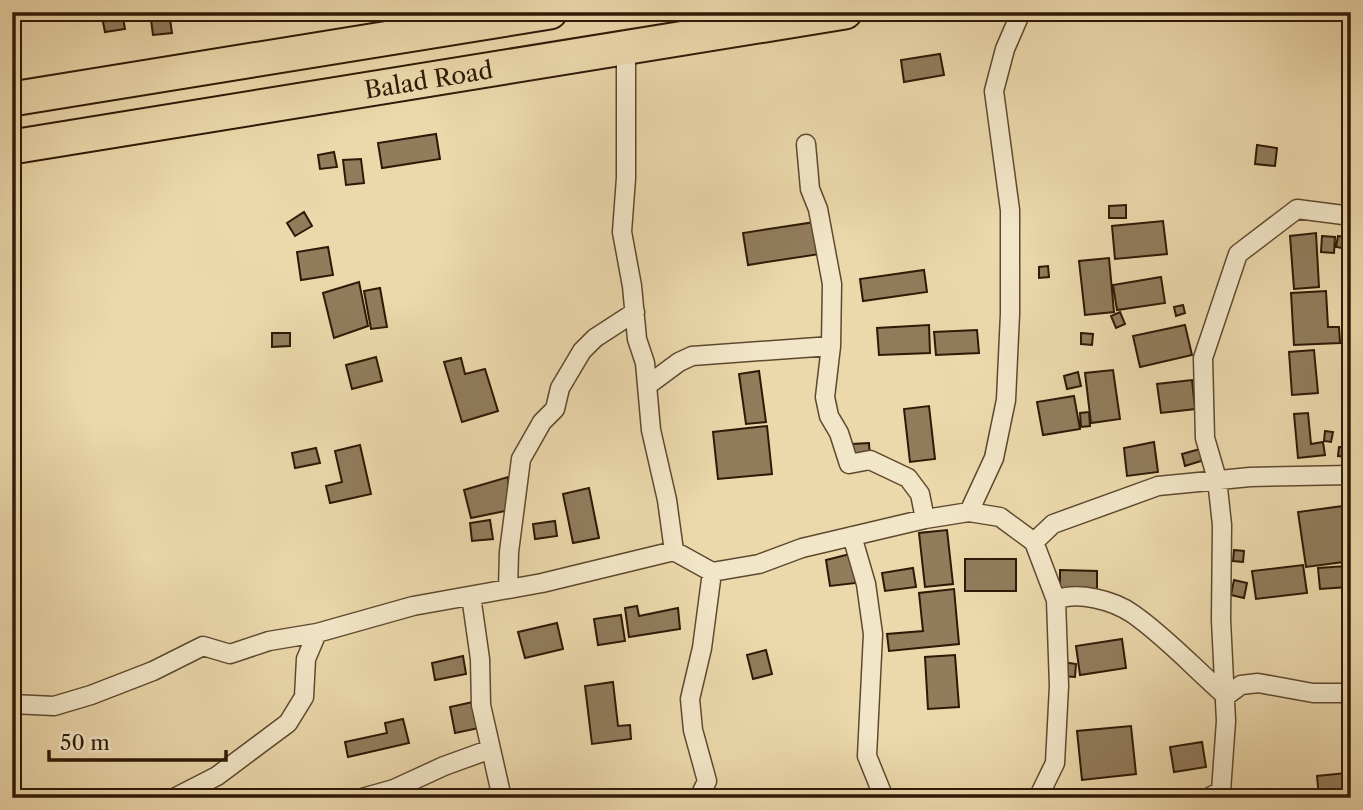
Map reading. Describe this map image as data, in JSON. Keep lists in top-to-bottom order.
{
  "streets": {
    "highway": ["Balad Road"]
  },
  "scale_bar": "50 m"
}
